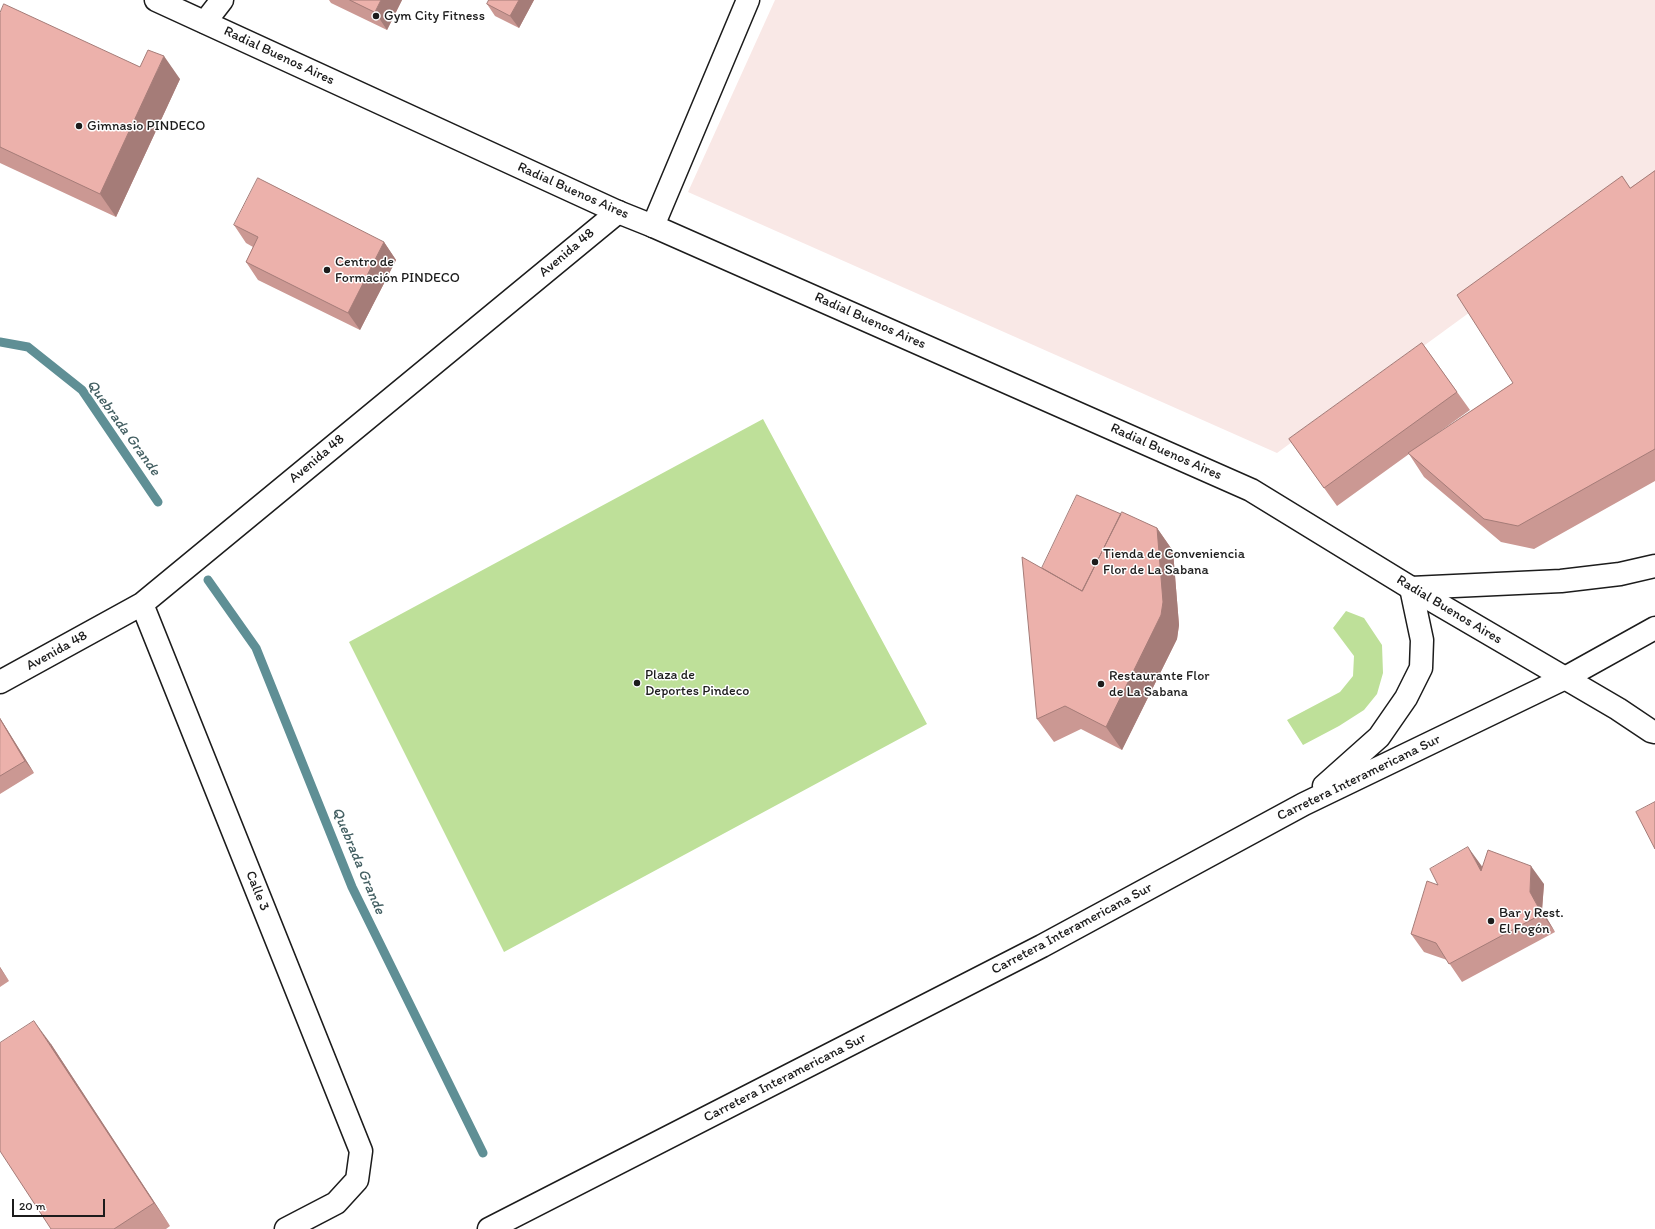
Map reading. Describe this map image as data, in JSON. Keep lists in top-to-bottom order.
{
  "streets": {
    "main road": [
      "Radial Buenos Aires",
      "Avenida 48",
      "Carretera Interamericana Sur",
      "Calle 3"
    ]
  },
  "crossings": [
    ["Radial Buenos Aires", "Avenida 48"],
    ["Radial Buenos Aires", "Carretera Interamericana Sur"],
    ["Avenida 48", "Calle 3"]
  ],
  "water": ["Quebrada Grande"],
  "places": [
    "Gym City Fitness",
    "Gimnasio PINDECO",
    "Centro de Formación PINDECO",
    "Tienda de Conveniencia Flor de La Sabana",
    "Plaza de Deportes Pindeco",
    "Restaurante Flor de La Sabana",
    "Bar y Rest. El Fogón"
  ],
  "scale_bar": "20 m"
}
